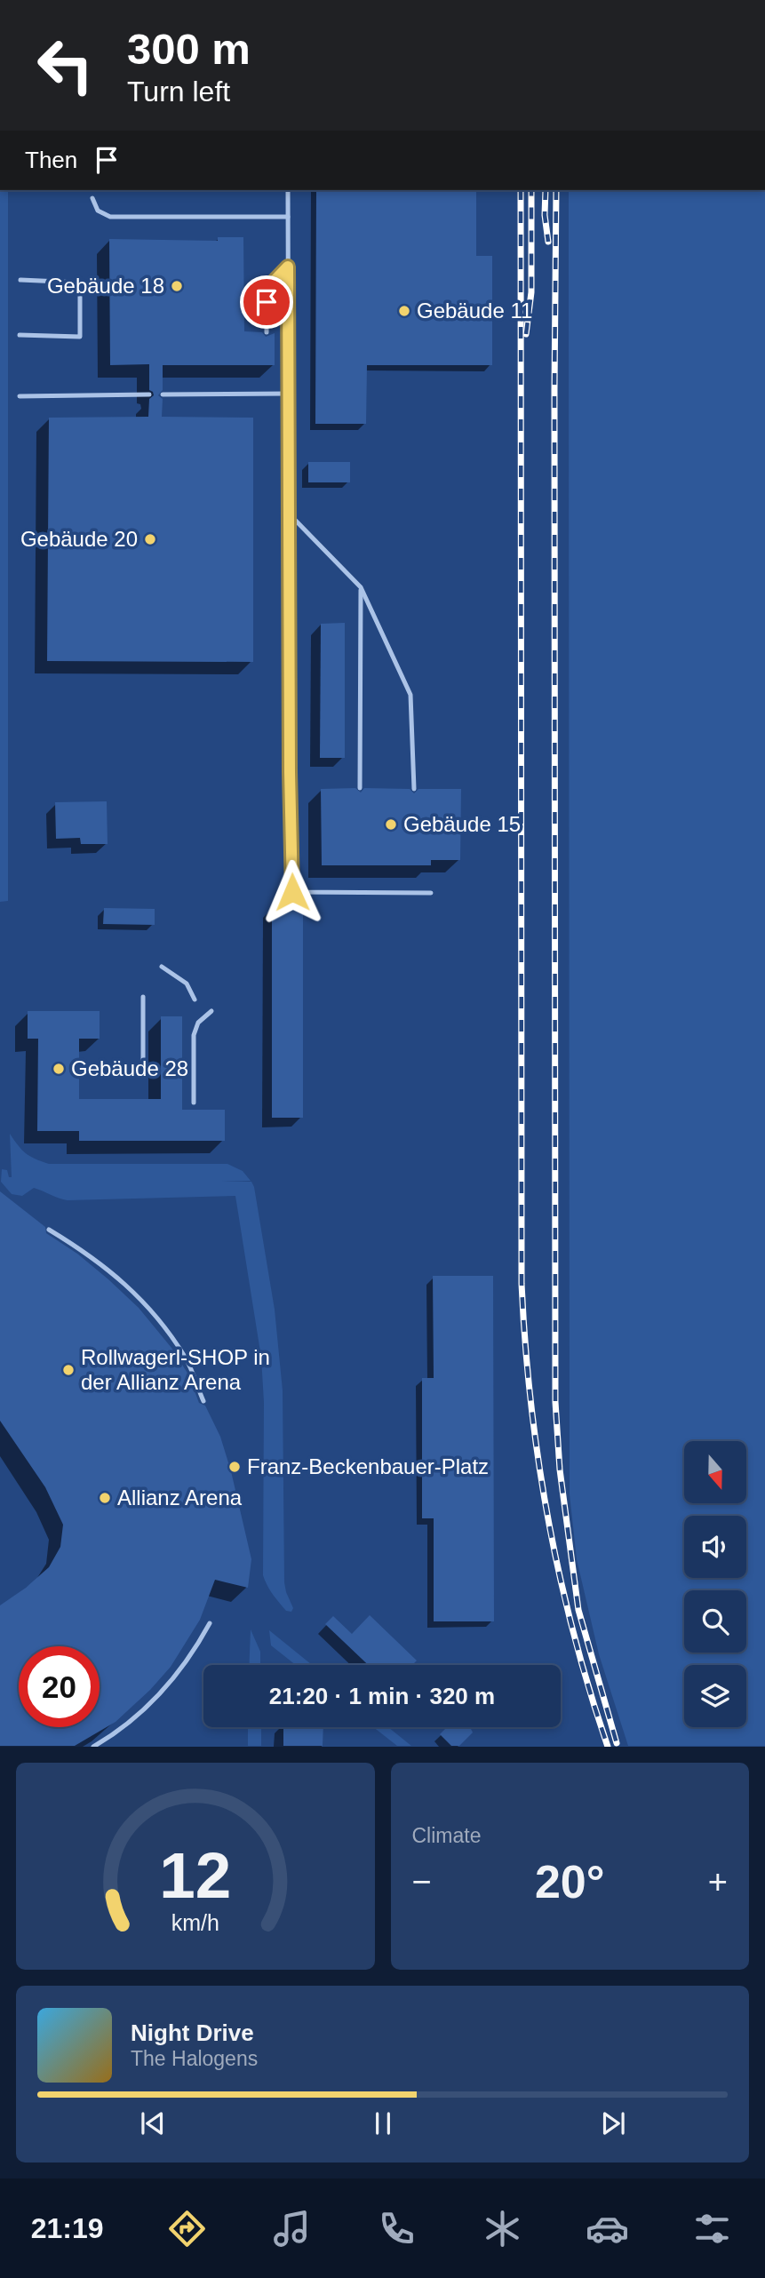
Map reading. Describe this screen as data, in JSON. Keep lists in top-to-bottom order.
{
  "places": [
    "Gebäude 18",
    "Gebäude 11",
    "Gebäude 20",
    "Gebäude 15",
    "Gebäude 28",
    "Rollwagerl-SHOP in der Allianz Arena",
    "Franz-Beckenbauer-Platz",
    "Allianz Arena"
  ],
  "north": "bottom",
  "page": {
    "turn": ["300 m", "Turn left"],
    "then": "Then",
    "limit": "20",
    "trip": "21:20 · 1 min · 320 m",
    "tile": "Climate",
    "heat": ["−", "20°", "+"],
    "song": ["Night Drive", "The Halogens"],
    "tabs": "21:19",
    "gauge": ["12", "km/h"]
  }
}
